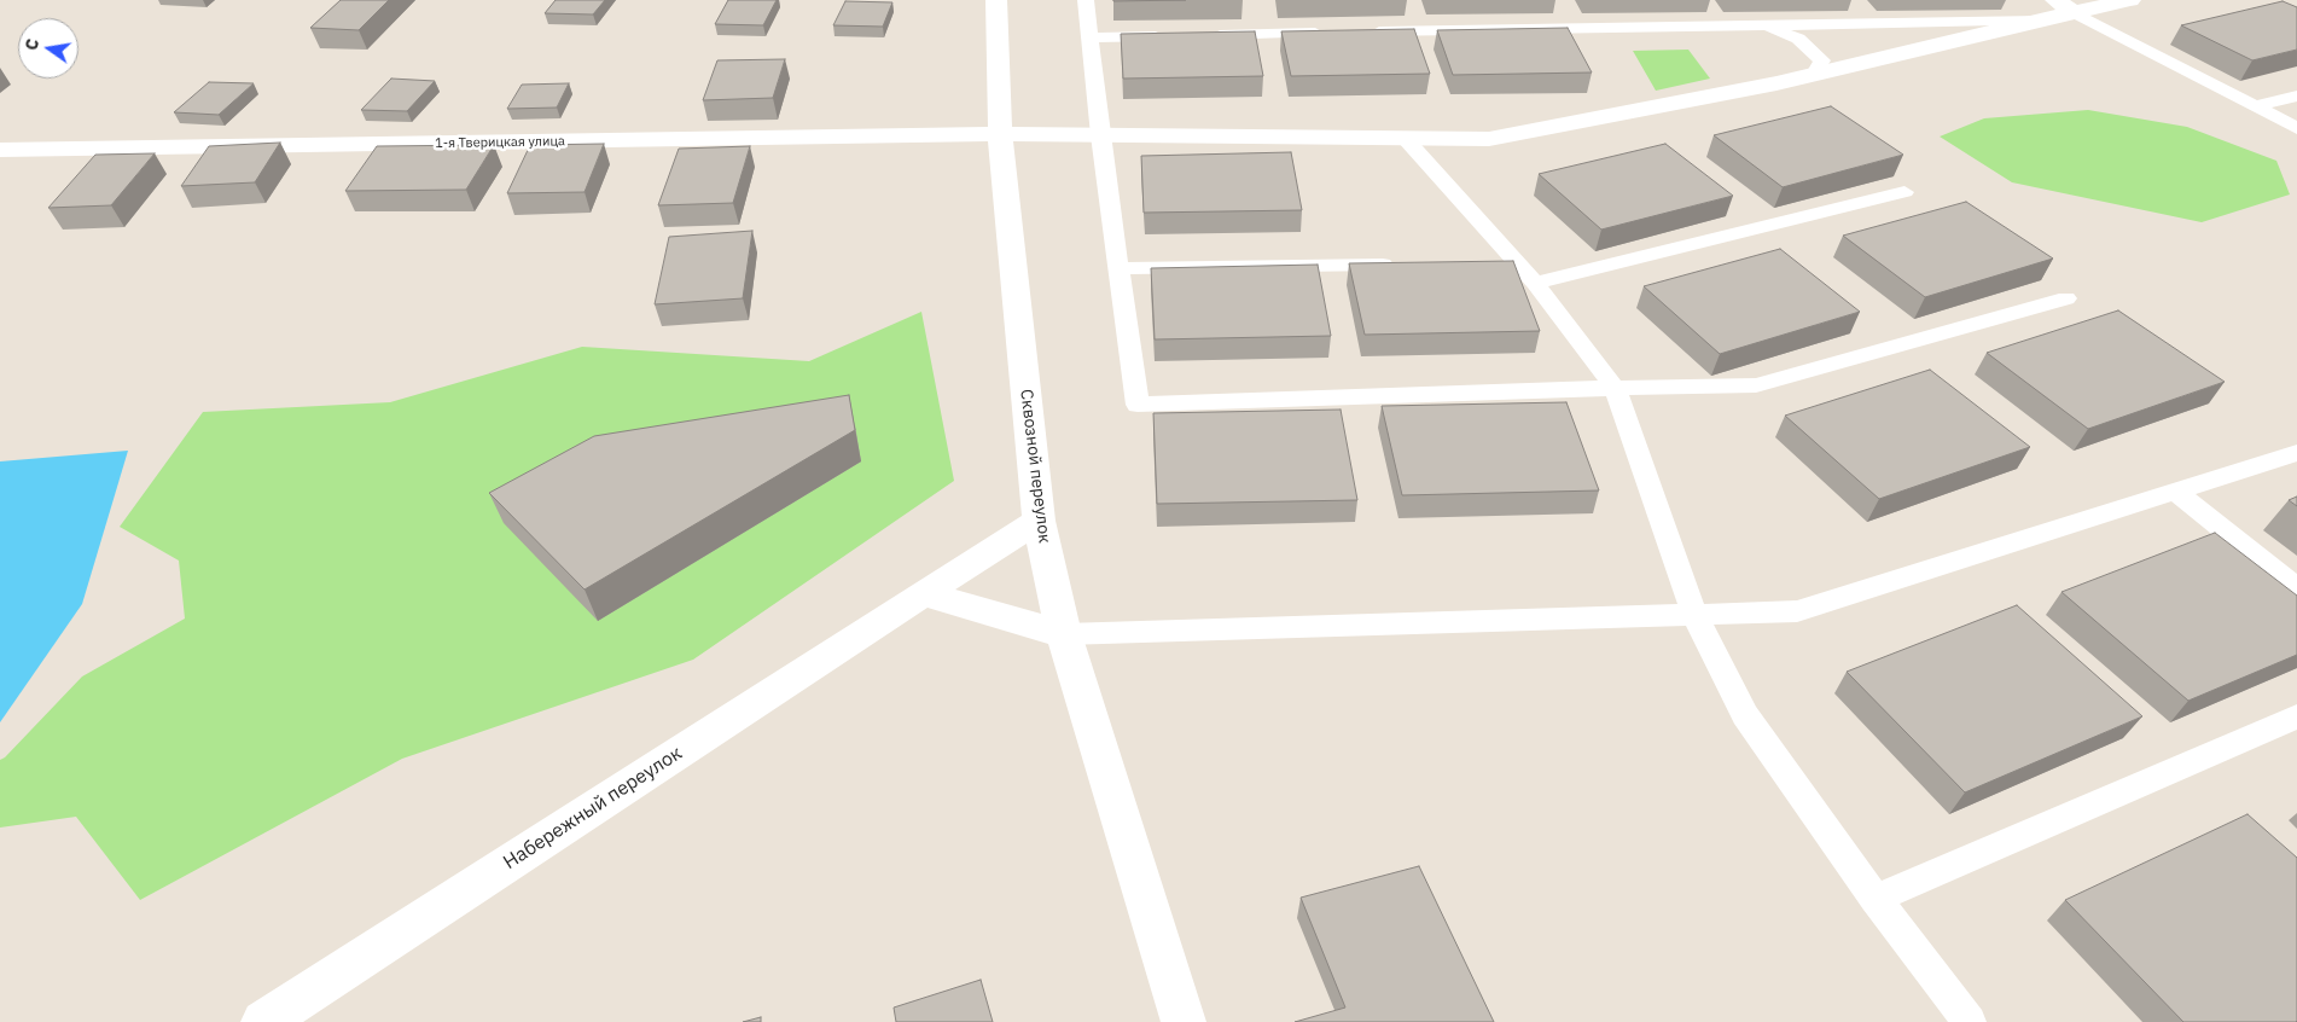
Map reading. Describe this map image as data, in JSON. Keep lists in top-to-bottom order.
{
  "streets": {
    "street": ["1-я Тверицкая улица", "Сквозной переулок", "Набережный переулок"]
  },
  "crossings": [
    ["1-я Тверицкая улица", "Сквозной переулок"],
    ["Сквозной переулок", "Набережный переулок"]
  ],
  "north": "left"
}
